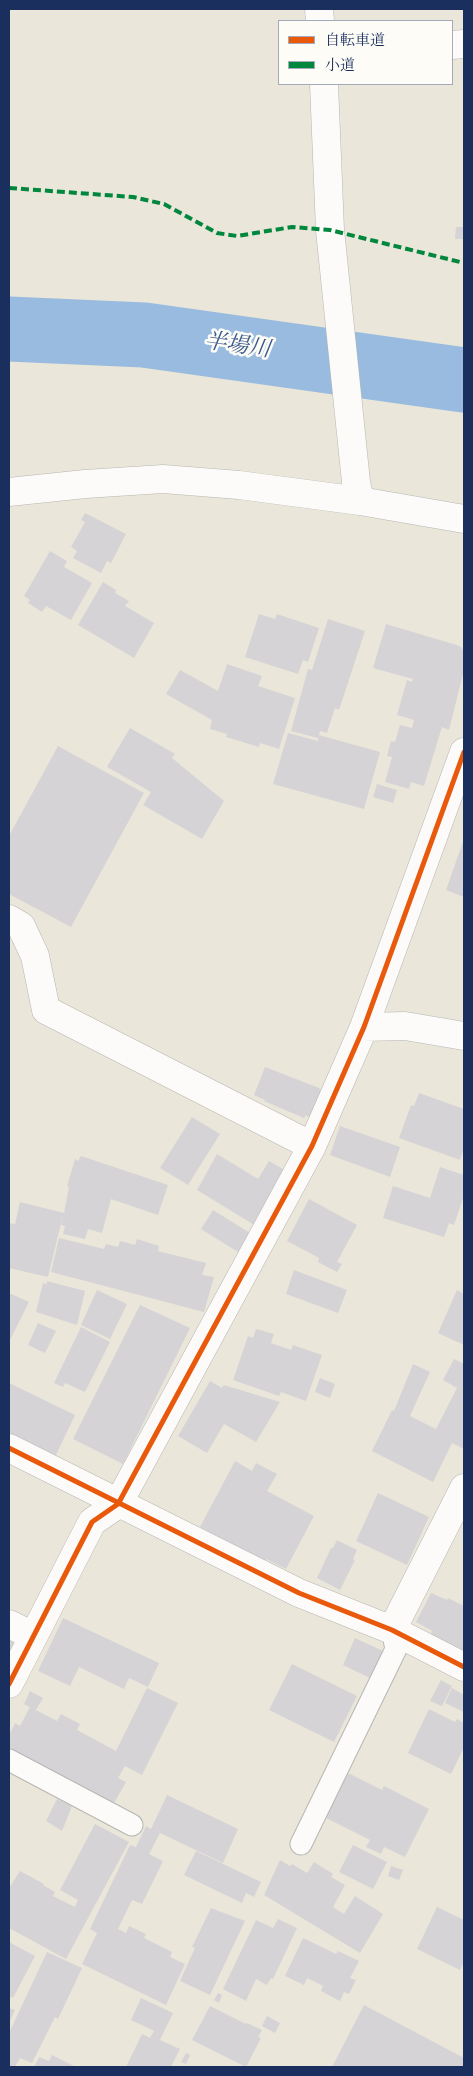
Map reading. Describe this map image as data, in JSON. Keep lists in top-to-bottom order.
{
  "water": ["半場川"],
  "legend": ["自転車道", "小道"]
}
